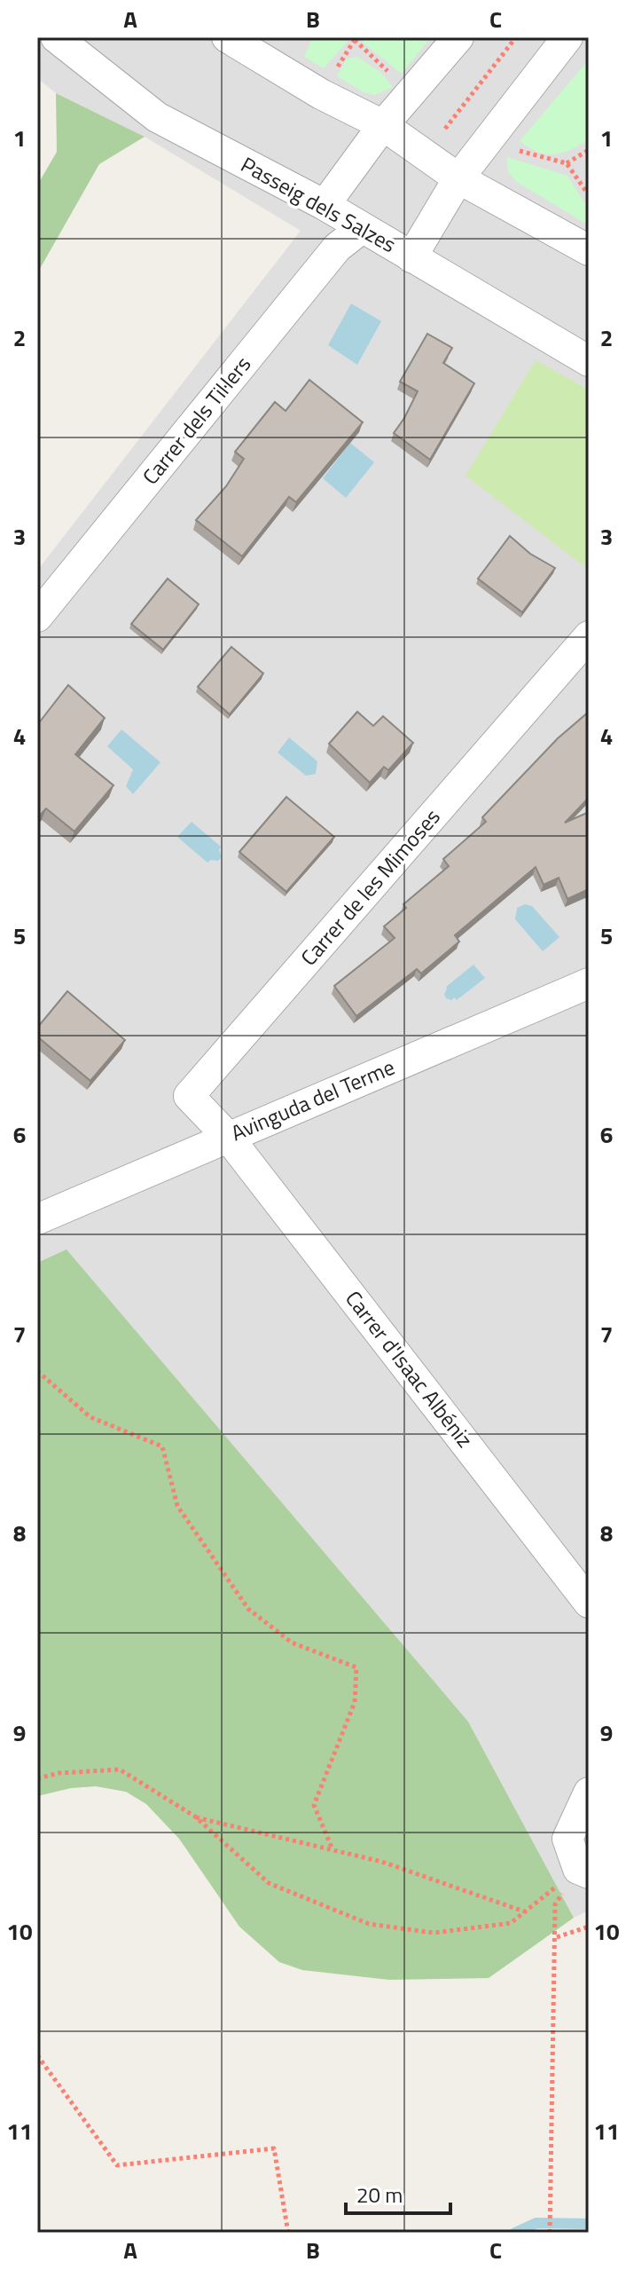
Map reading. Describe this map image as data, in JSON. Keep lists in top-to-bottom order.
{
  "streets": {
    "street": [
      "Passeig dels Salzes",
      "Carrer dels Til·lers",
      "Carrer de les Mimoses",
      "Avinguda del Terme",
      "Carrer d'Isaac Albéniz"
    ]
  },
  "crossings": [
    ["Passeig dels Salzes", "Carrer dels Til·lers"],
    ["Carrer de les Mimoses", "Avinguda del Terme"],
    ["Carrer de les Mimoses", "Carrer d'Isaac Albéniz"],
    ["Avinguda del Terme", "Carrer d'Isaac Albéniz"]
  ],
  "scale_bar": "20 m",
  "grid": {
    "columns": ["A", "B", "C"],
    "rows": [
      "1",
      "2",
      "3",
      "4",
      "5",
      "6",
      "7",
      "8",
      "9",
      "10",
      "11"
    ]
  }
}
